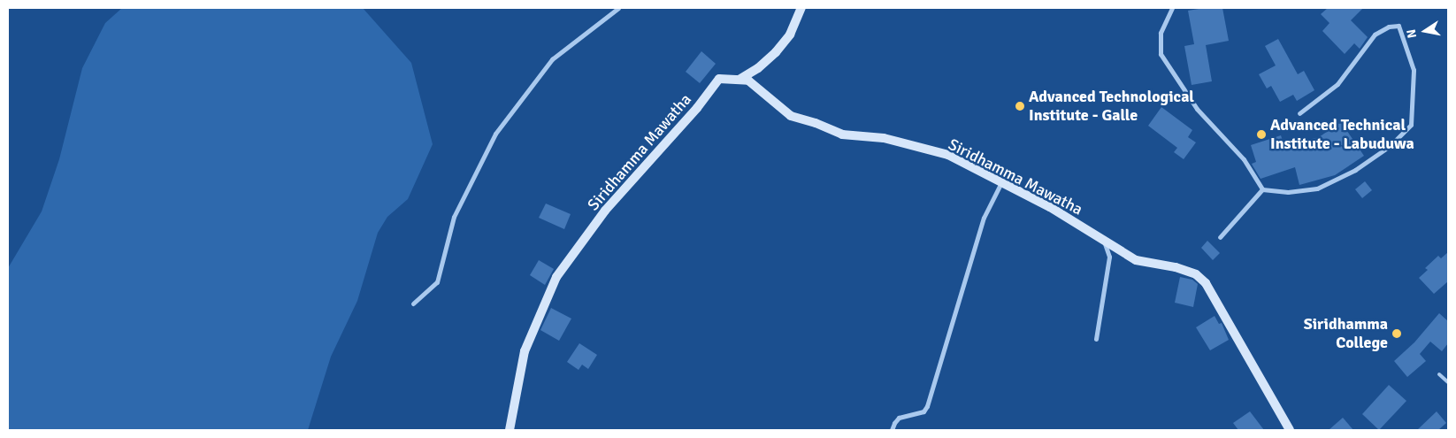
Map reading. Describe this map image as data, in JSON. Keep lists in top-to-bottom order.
{
  "streets": {
    "street": ["Siridhamma Mawatha"]
  },
  "places": ["Advanced Technological Institute - Galle", "Advanced Technical Institute - Labuduwa", "Siridhamma College"],
  "north": "left"
}
